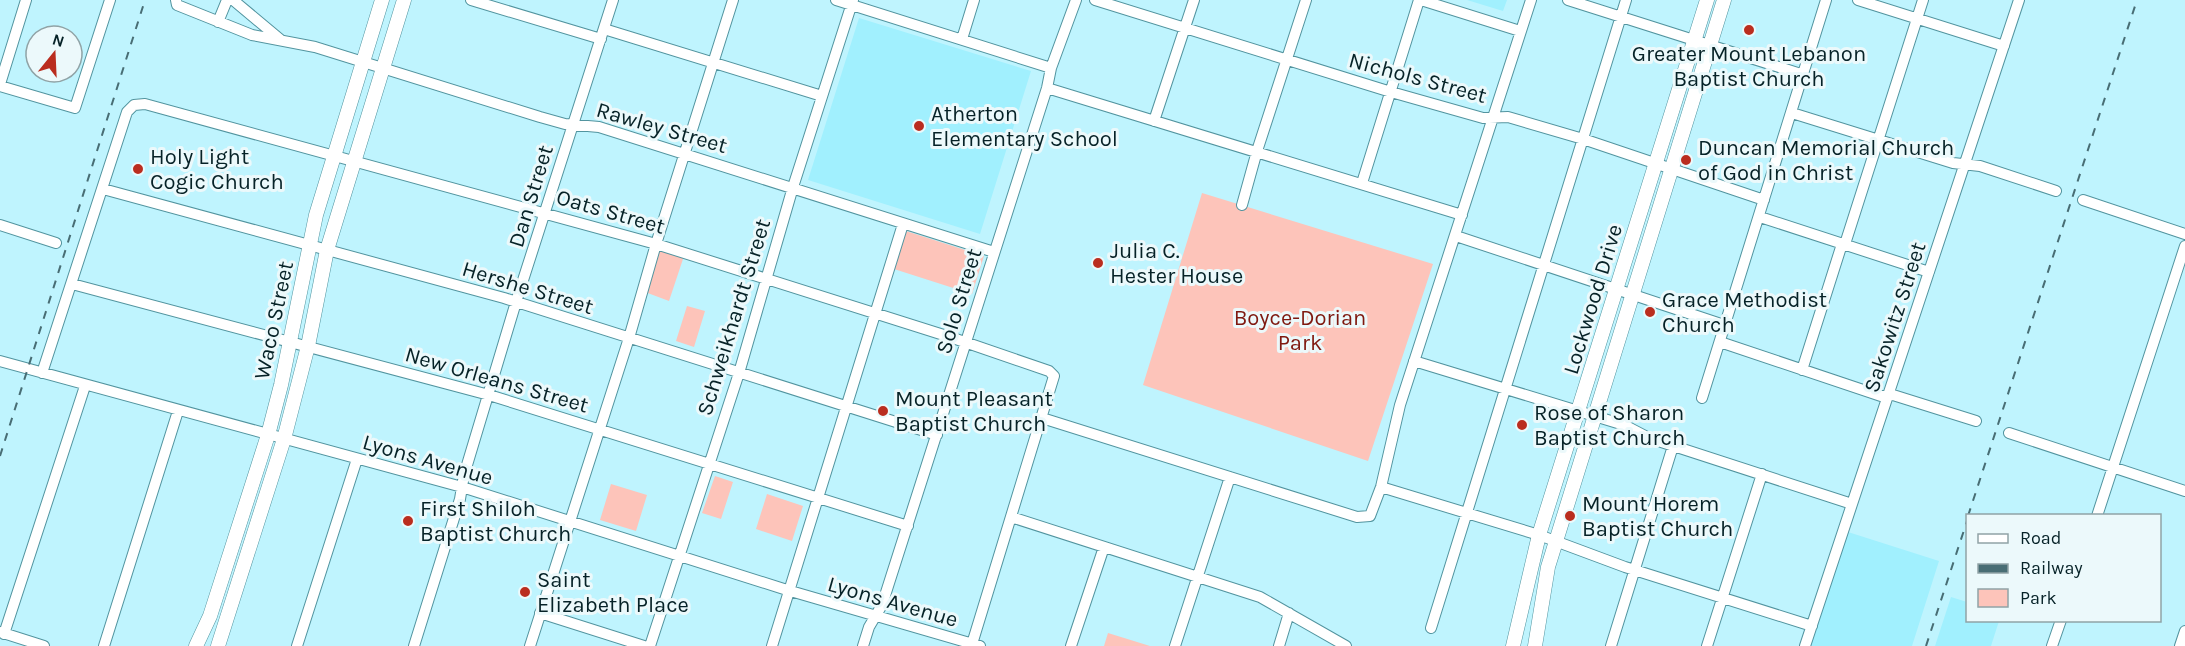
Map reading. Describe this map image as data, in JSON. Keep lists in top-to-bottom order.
{
  "streets": {
    "main road": ["Lockwood Drive", "Waco Street"],
    "street": [
      "Nichols Street",
      "Rawley Street",
      "Dan Street",
      "Oats Street",
      "Hershe Street",
      "Solo Street",
      "Schweikhardt Street",
      "Sakowitz Street",
      "New Orleans Street",
      "Lyons Avenue"
    ]
  },
  "crossings": [
    ["Nichols Street", "Lockwood Drive"],
    ["Rawley Street", "Dan Street"],
    ["Rawley Street", "Solo Street"],
    ["Rawley Street", "Schweikhardt Street"],
    ["Rawley Street", "Waco Street"],
    ["Dan Street", "Oats Street"],
    ["Dan Street", "Hershe Street"],
    ["Dan Street", "New Orleans Street"],
    ["Dan Street", "Lyons Avenue"],
    ["Oats Street", "Hershe Street"],
    ["Oats Street", "Solo Street"],
    ["Oats Street", "Schweikhardt Street"],
    ["Oats Street", "Waco Street"],
    ["Hershe Street", "Solo Street"],
    ["Hershe Street", "Schweikhardt Street"],
    ["Hershe Street", "Waco Street"],
    ["Solo Street", "New Orleans Street"],
    ["Solo Street", "Lyons Avenue"],
    ["Schweikhardt Street", "New Orleans Street"],
    ["Schweikhardt Street", "Lyons Avenue"],
    ["Waco Street", "New Orleans Street"],
    ["Waco Street", "Lyons Avenue"]
  ],
  "parks": ["Boyce-Dorian Park"],
  "places": [
    "Greater Mount Lebanon Baptist Church",
    "Atherton Elementary School",
    "Duncan Memorial Church of God in Christ",
    "Holy Light Cogic Church",
    "Julia C. Hester House",
    "Grace Methodist Church",
    "Mount Pleasant Baptist Church",
    "Rose of Sharon Baptist Church",
    "Mount Horem Baptist Church",
    "First Shiloh Baptist Church",
    "Saint Elizabeth Place"
  ],
  "legend": ["Road", "Railway", "Park"],
  "north": "top"
}
